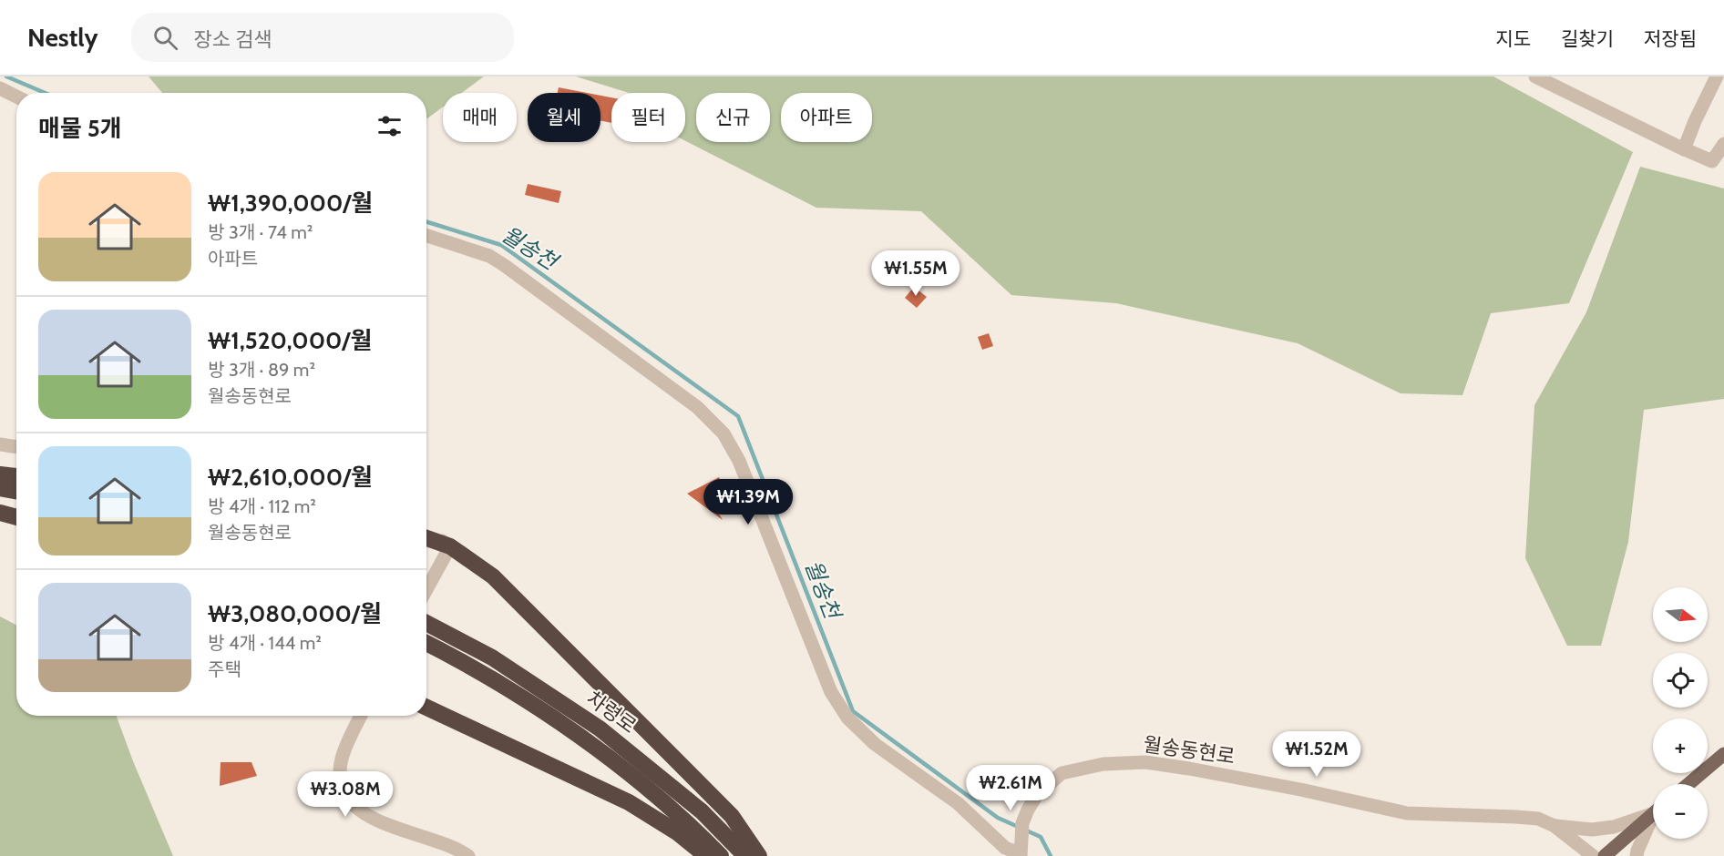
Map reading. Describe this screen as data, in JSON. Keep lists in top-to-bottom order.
{
  "streets": {
    "highway": ["차령로"],
    "street": ["월송동현로"]
  },
  "water": ["월송천"],
  "north": "right",
  "page": {
    "header": "Nestly",
    "search": "장소 검색",
    "nav": ["지도", "길찾기", "저장됨"],
    "chip": [
      "매매",
      "월세",
      "필터",
      "신규",
      "아파트"
    ],
    "heading": "매물 5개",
    "list": [
      {
        "name": "₩1,390,000/월",
        "note": "방 3개 · 74 m² · 아파트"
      },
      {
        "name": "₩1,520,000/월",
        "note": "방 3개 · 89 m² · 월송동현로"
      },
      {
        "name": "₩2,610,000/월",
        "note": "방 4개 · 112 m² · 월송동현로"
      },
      {
        "name": "₩3,080,000/월",
        "note": "방 4개 · 144 m² · 주택"
      }
    ],
    "price": [
      "₩1.55M",
      "₩1.39M",
      "₩1.52M",
      "₩2.61M",
      "₩3.08M"
    ],
    "map_buttons": ["+", "−"]
  }
}
